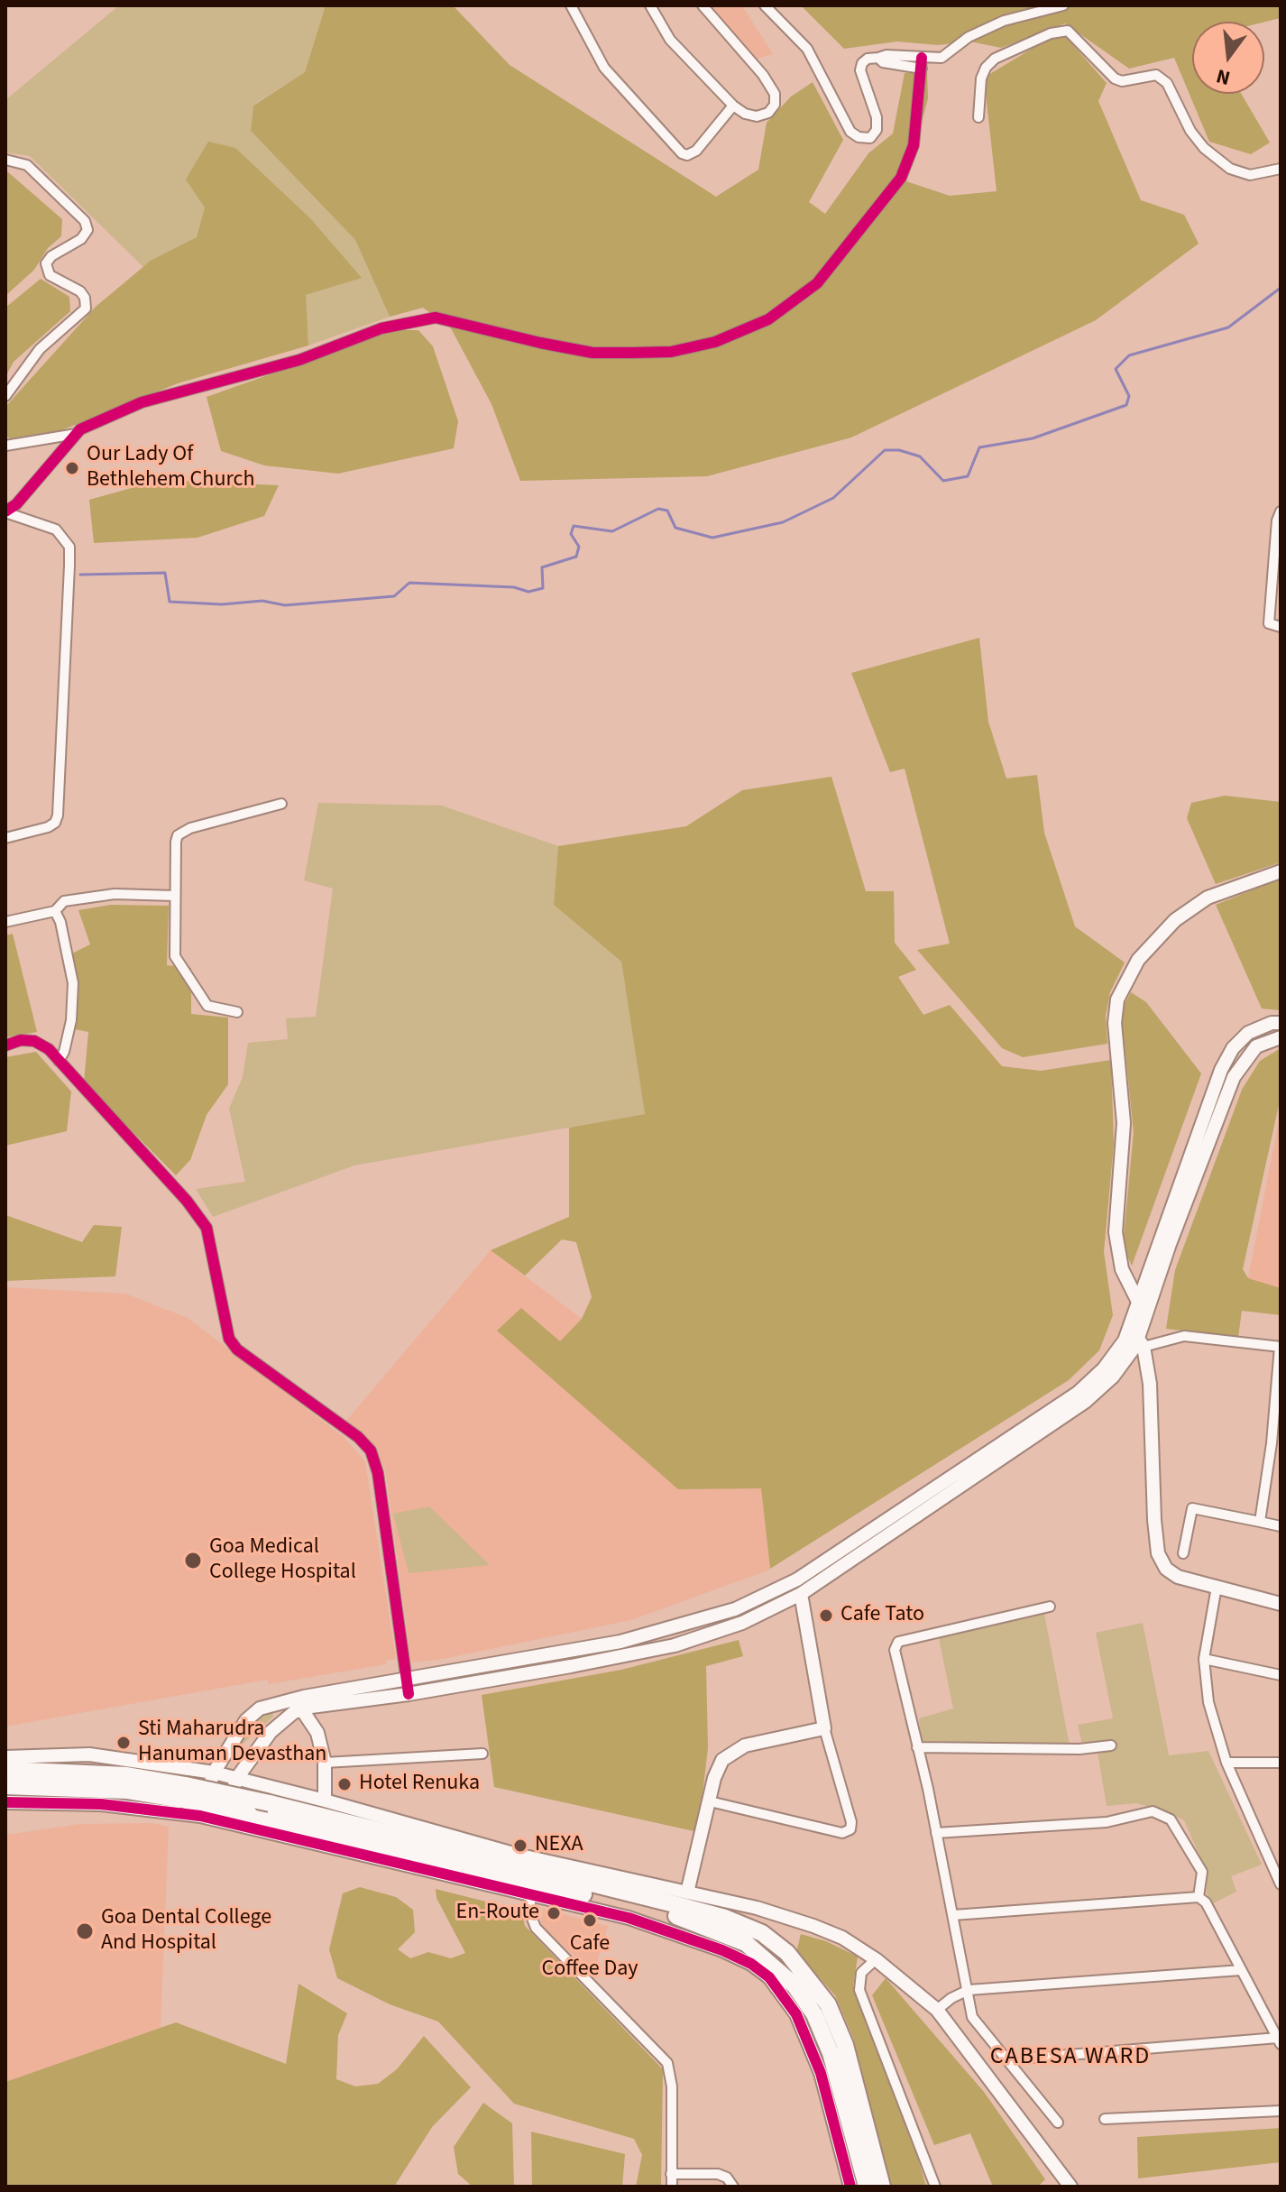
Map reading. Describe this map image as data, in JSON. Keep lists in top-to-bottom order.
{
  "districts": ["CABESA WARD"],
  "places": [
    "Our Lady Of Bethlehem Church",
    "Goa Medical College Hospital",
    "Cafe Tato",
    "Sti Maharudra Hanuman Devasthan",
    "Hotel Renuka",
    "NEXA",
    "En-Route",
    "Cafe Coffee Day",
    "Goa Dental College And Hospital"
  ],
  "north": "bottom"
}
